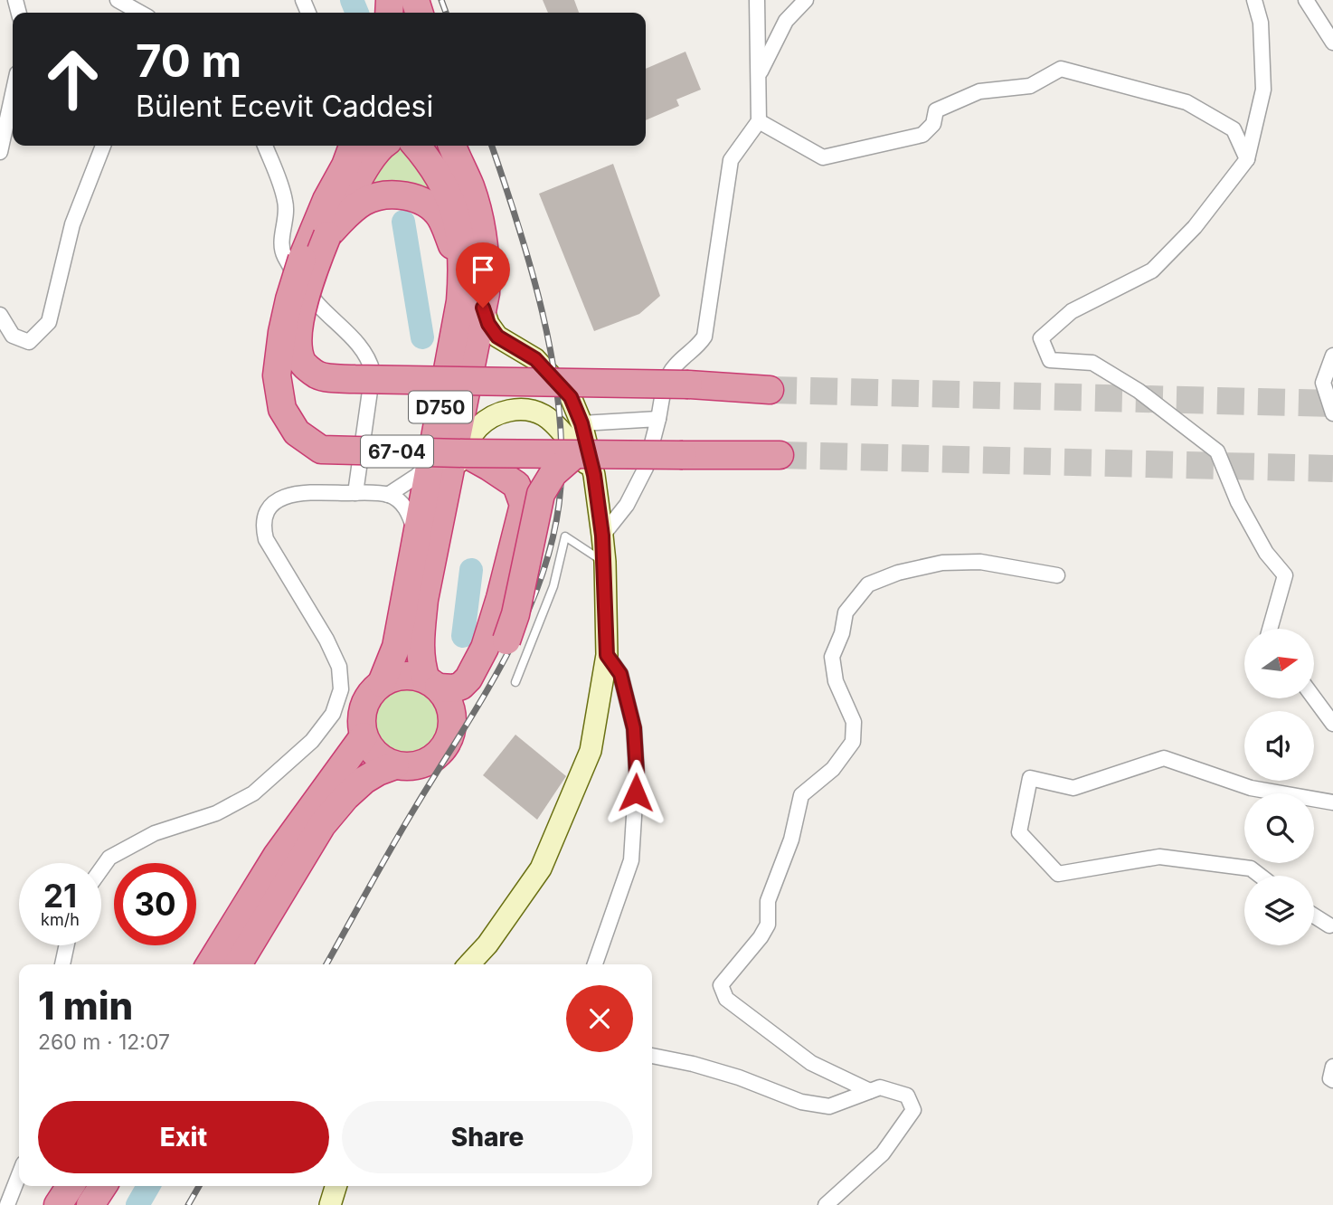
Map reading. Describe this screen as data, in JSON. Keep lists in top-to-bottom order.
{
  "streets": {
    "highway": ["D750", "67-04"]
  },
  "north": "right",
  "page": {
    "turn": ["70 m", "Bülent Ecevit Caddesi"],
    "speed": "21 km/h",
    "limit": "30",
    "heading": ["1 min", "260 m · 12:07"],
    "buttons": ["Exit", "Share"]
  }
}
